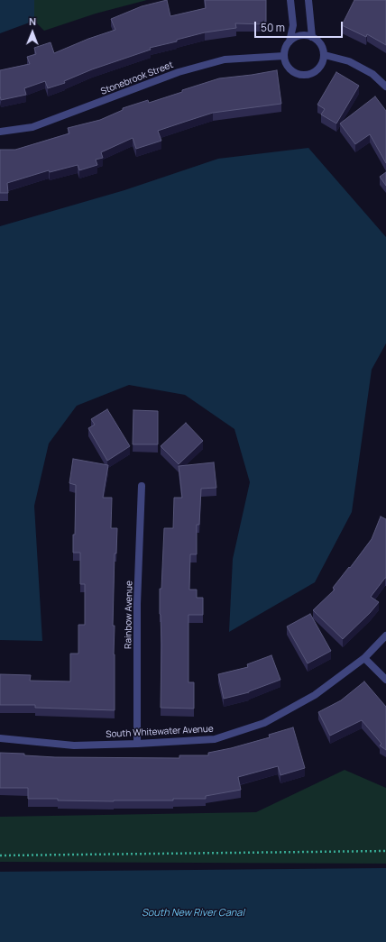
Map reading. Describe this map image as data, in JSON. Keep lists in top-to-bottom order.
{
  "streets": {
    "street": ["Stonebrook Street", "Rainbow Avenue", "South Whitewater Avenue"]
  },
  "crossings": [
    ["Rainbow Avenue", "South Whitewater Avenue"]
  ],
  "water": ["South New River Canal"],
  "scale_bar": "50 m",
  "north": "top"
}
